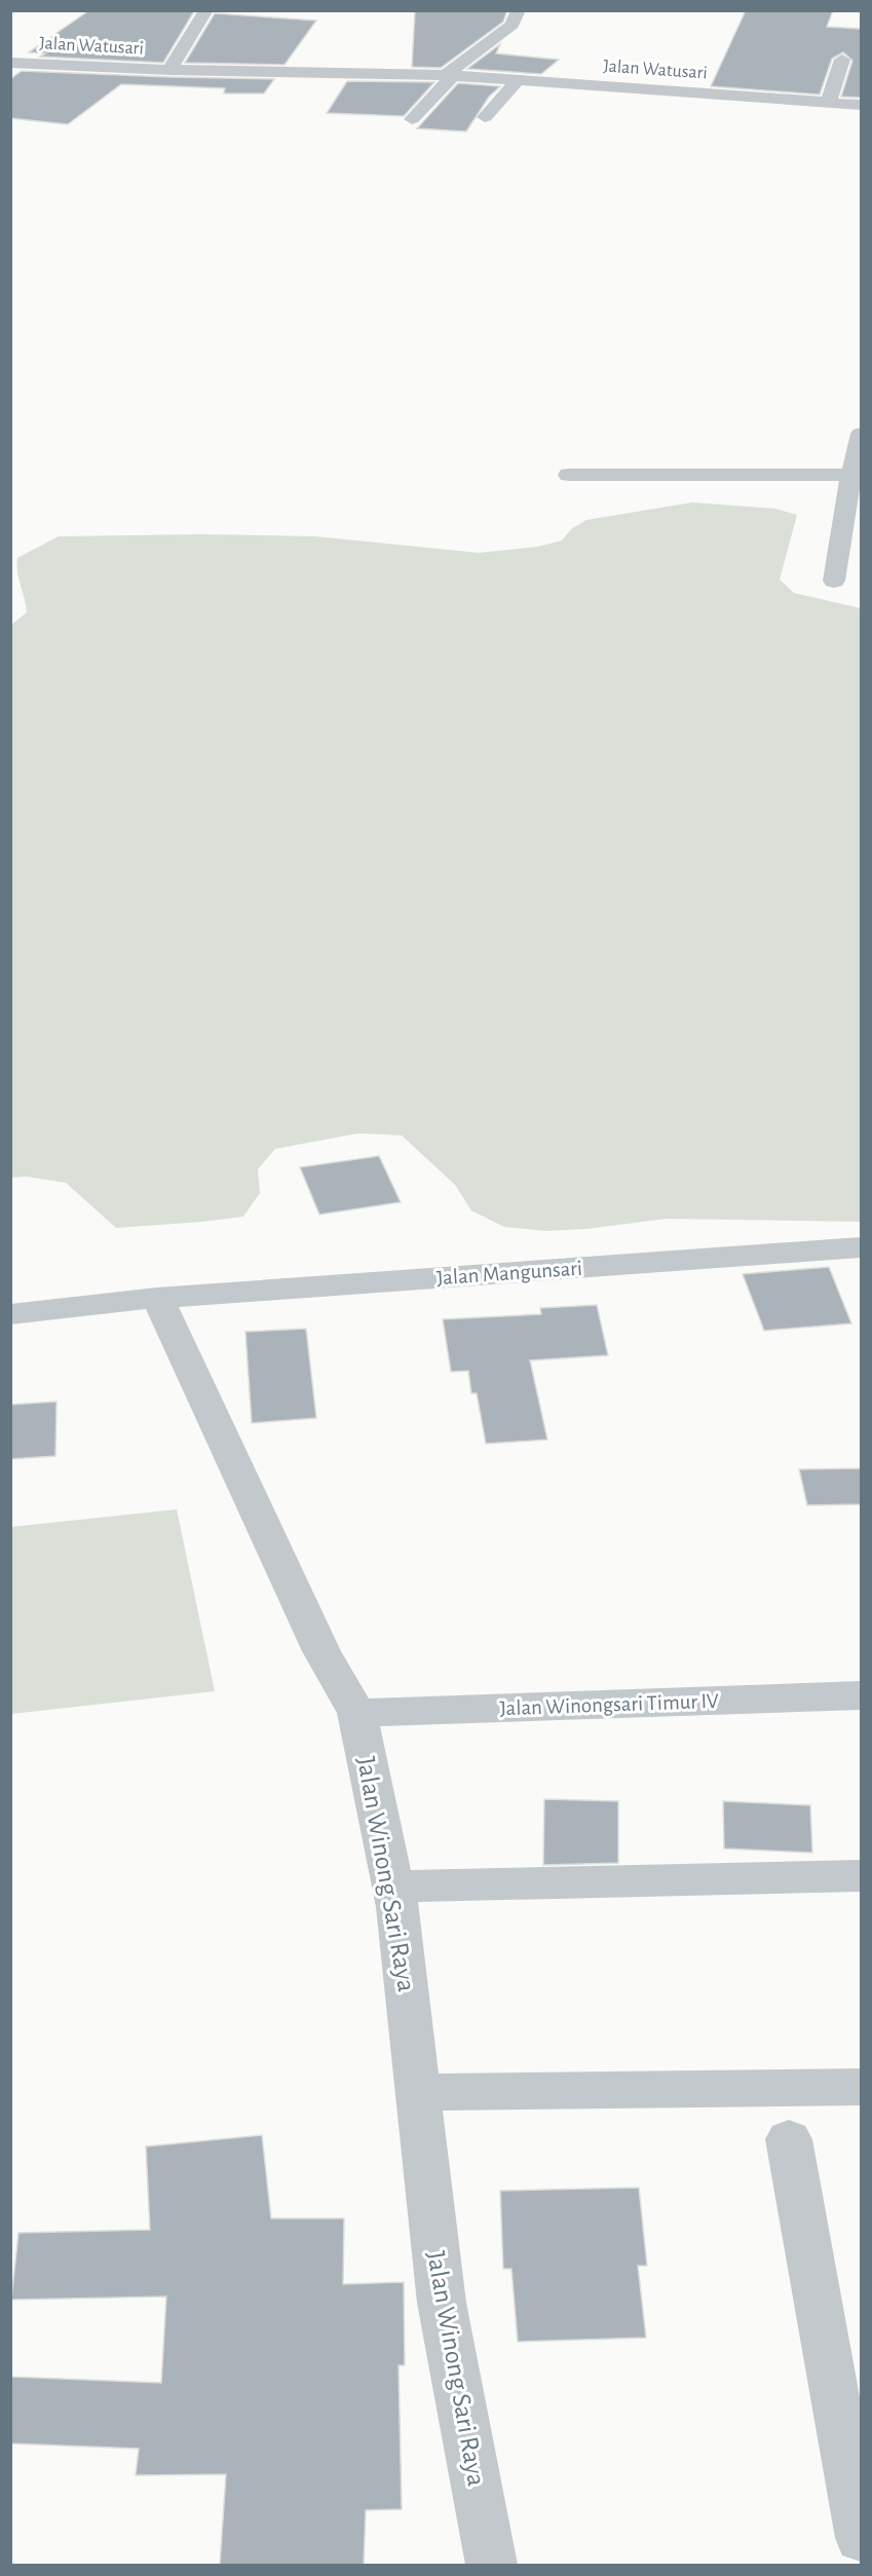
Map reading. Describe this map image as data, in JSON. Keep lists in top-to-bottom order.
{
  "streets": {
    "street": [
      "Jalan Watusari",
      "Jalan Mangunsari",
      "Jalan Winongsari Timur IV",
      "Jalan Winong Sari Raya"
    ]
  },
  "crossings": [
    ["Jalan Mangunsari", "Jalan Winong Sari Raya"],
    ["Jalan Winongsari Timur IV", "Jalan Winong Sari Raya"]
  ]
}
